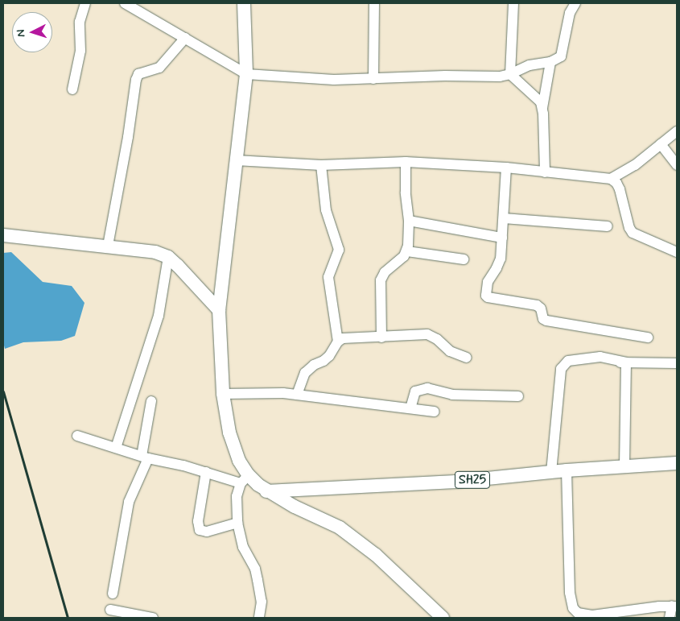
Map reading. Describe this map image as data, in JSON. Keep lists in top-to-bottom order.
{
  "streets": {
    "main road": ["SH25"]
  },
  "north": "left"
}
